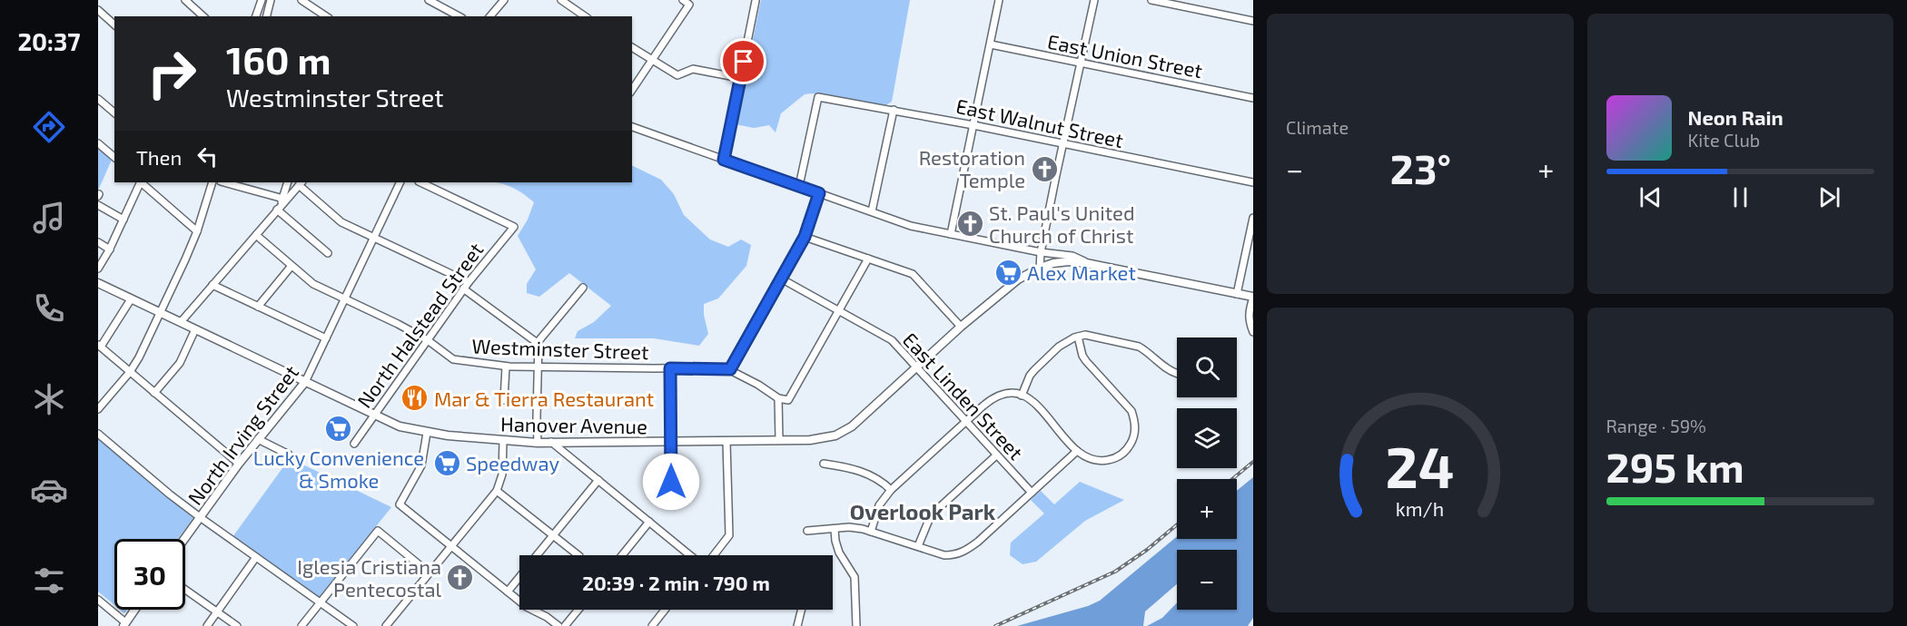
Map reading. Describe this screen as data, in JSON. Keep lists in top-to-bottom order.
{
  "streets": {
    "main road": ["Hanover Avenue", "North Irving Street"],
    "street": [
      "East Union Street",
      "East Walnut Street",
      "North Halstead Street",
      "Westminster Street",
      "East Linden Street"
    ]
  },
  "crossings": [
    ["North Halstead Street", "Westminster Street"],
    ["North Halstead Street", "Hanover Avenue"],
    ["Westminster Street", "North Irving Street"],
    ["East Linden Street", "Hanover Avenue"],
    ["Hanover Avenue", "North Irving Street"]
  ],
  "districts": ["Overlook Park"],
  "places": {
    "church": ["Restoration Temple", "St. Paul's United Church of Christ", "Iglesia Cristiana Pentecostal"],
    "supermarket": ["Alex Market", "Lucky Convenience & Smoke", "Speedway"],
    "restaurant": ["Mar & Tierra Restaurant"]
  },
  "page": {
    "tabs": "20:37",
    "tile": [
      "Climate",
      ["Range · 59%", "295 km"]
    ],
    "turn": ["160 m", "Westminster Street"],
    "song": ["Neon Rain", "Kite Club"],
    "then": "Then",
    "heat": ["−", "23°", "+"],
    "map_buttons": ["+", "−"],
    "limit": "30",
    "trip": "20:39 · 2 min · 790 m",
    "gauge": ["24", "km/h"]
  }
}
